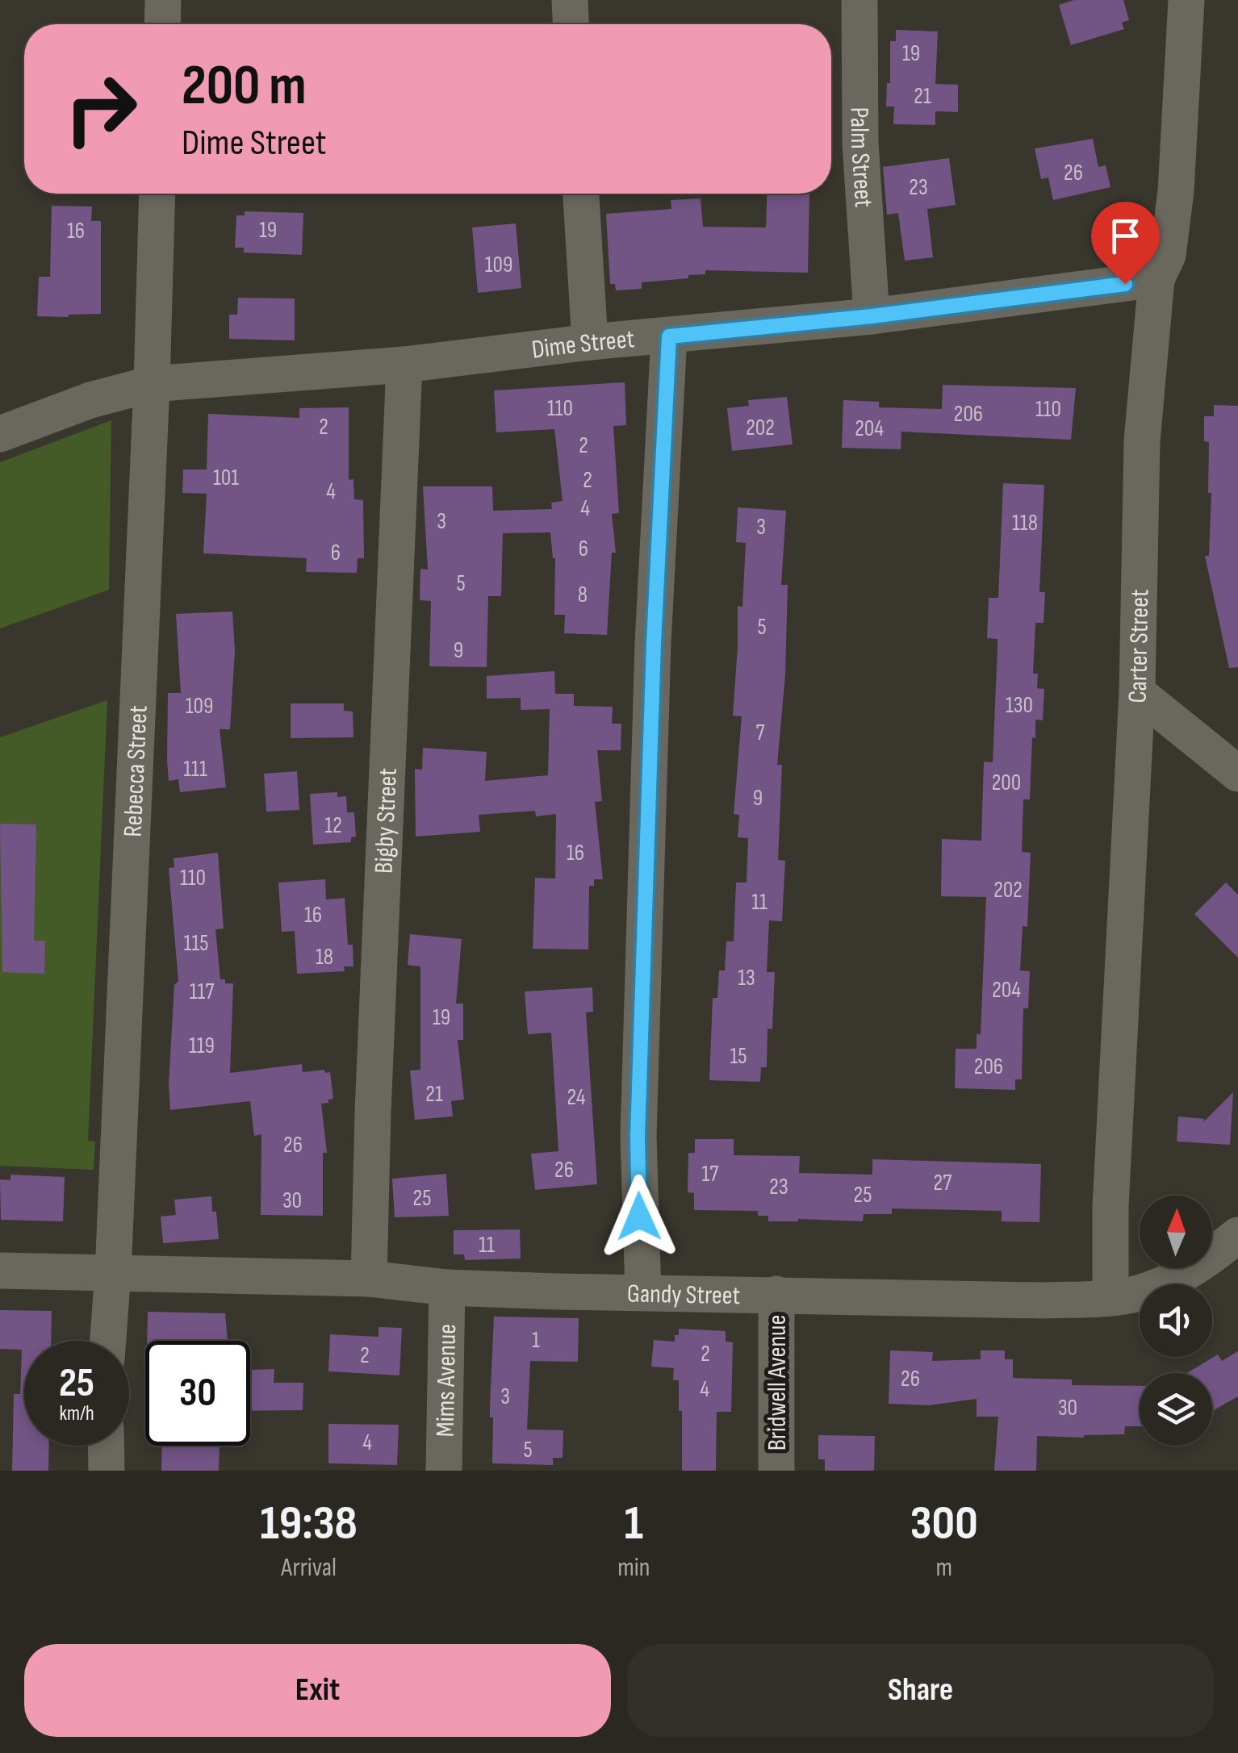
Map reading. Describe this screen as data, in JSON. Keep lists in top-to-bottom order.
{
  "streets": {
    "street": [
      "Palm Street",
      "Dime Street",
      "Carter Street",
      "Rebecca Street",
      "Bigby Street",
      "Gandy Street",
      "Mims Avenue",
      "Bridwell Avenue"
    ]
  },
  "crossings": [
    ["Palm Street", "Dime Street"],
    ["Dime Street", "Carter Street"],
    ["Dime Street", "Rebecca Street"],
    ["Dime Street", "Bigby Street"],
    ["Carter Street", "Gandy Street"],
    ["Rebecca Street", "Gandy Street"],
    ["Bigby Street", "Gandy Street"],
    ["Gandy Street", "Mims Avenue"],
    ["Gandy Street", "Bridwell Avenue"]
  ],
  "house_numbers": [
    "19",
    "21",
    "26",
    "23",
    "19",
    "16",
    "109",
    "110",
    "110",
    "206",
    "2",
    "202",
    "204",
    "2",
    "101",
    "2",
    "4",
    "4",
    "3",
    "118",
    "3",
    "6",
    "6",
    "5",
    "8",
    "5",
    "9",
    "130",
    "109",
    "7",
    "111",
    "200",
    "9",
    "12",
    "16",
    "110",
    "202",
    "11",
    "16",
    "115",
    "18",
    "13",
    "204",
    "117",
    "19",
    "119",
    "15",
    "206",
    "21",
    "24",
    "26",
    "26",
    "17",
    "27",
    "23",
    "25",
    "25",
    "30",
    "11",
    "1",
    "2",
    "2",
    "26",
    "4",
    "3",
    "30",
    "4",
    "5"
  ],
  "north": "top",
  "page": {
    "turn": ["200 m", "Dime Street"],
    "speed": "25 km/h",
    "limit": "30",
    "eta": [
      "19:38",
      "Arrival",
      "1",
      "min",
      "300",
      "m"
    ],
    "buttons": ["Exit", "Share"]
  }
}
